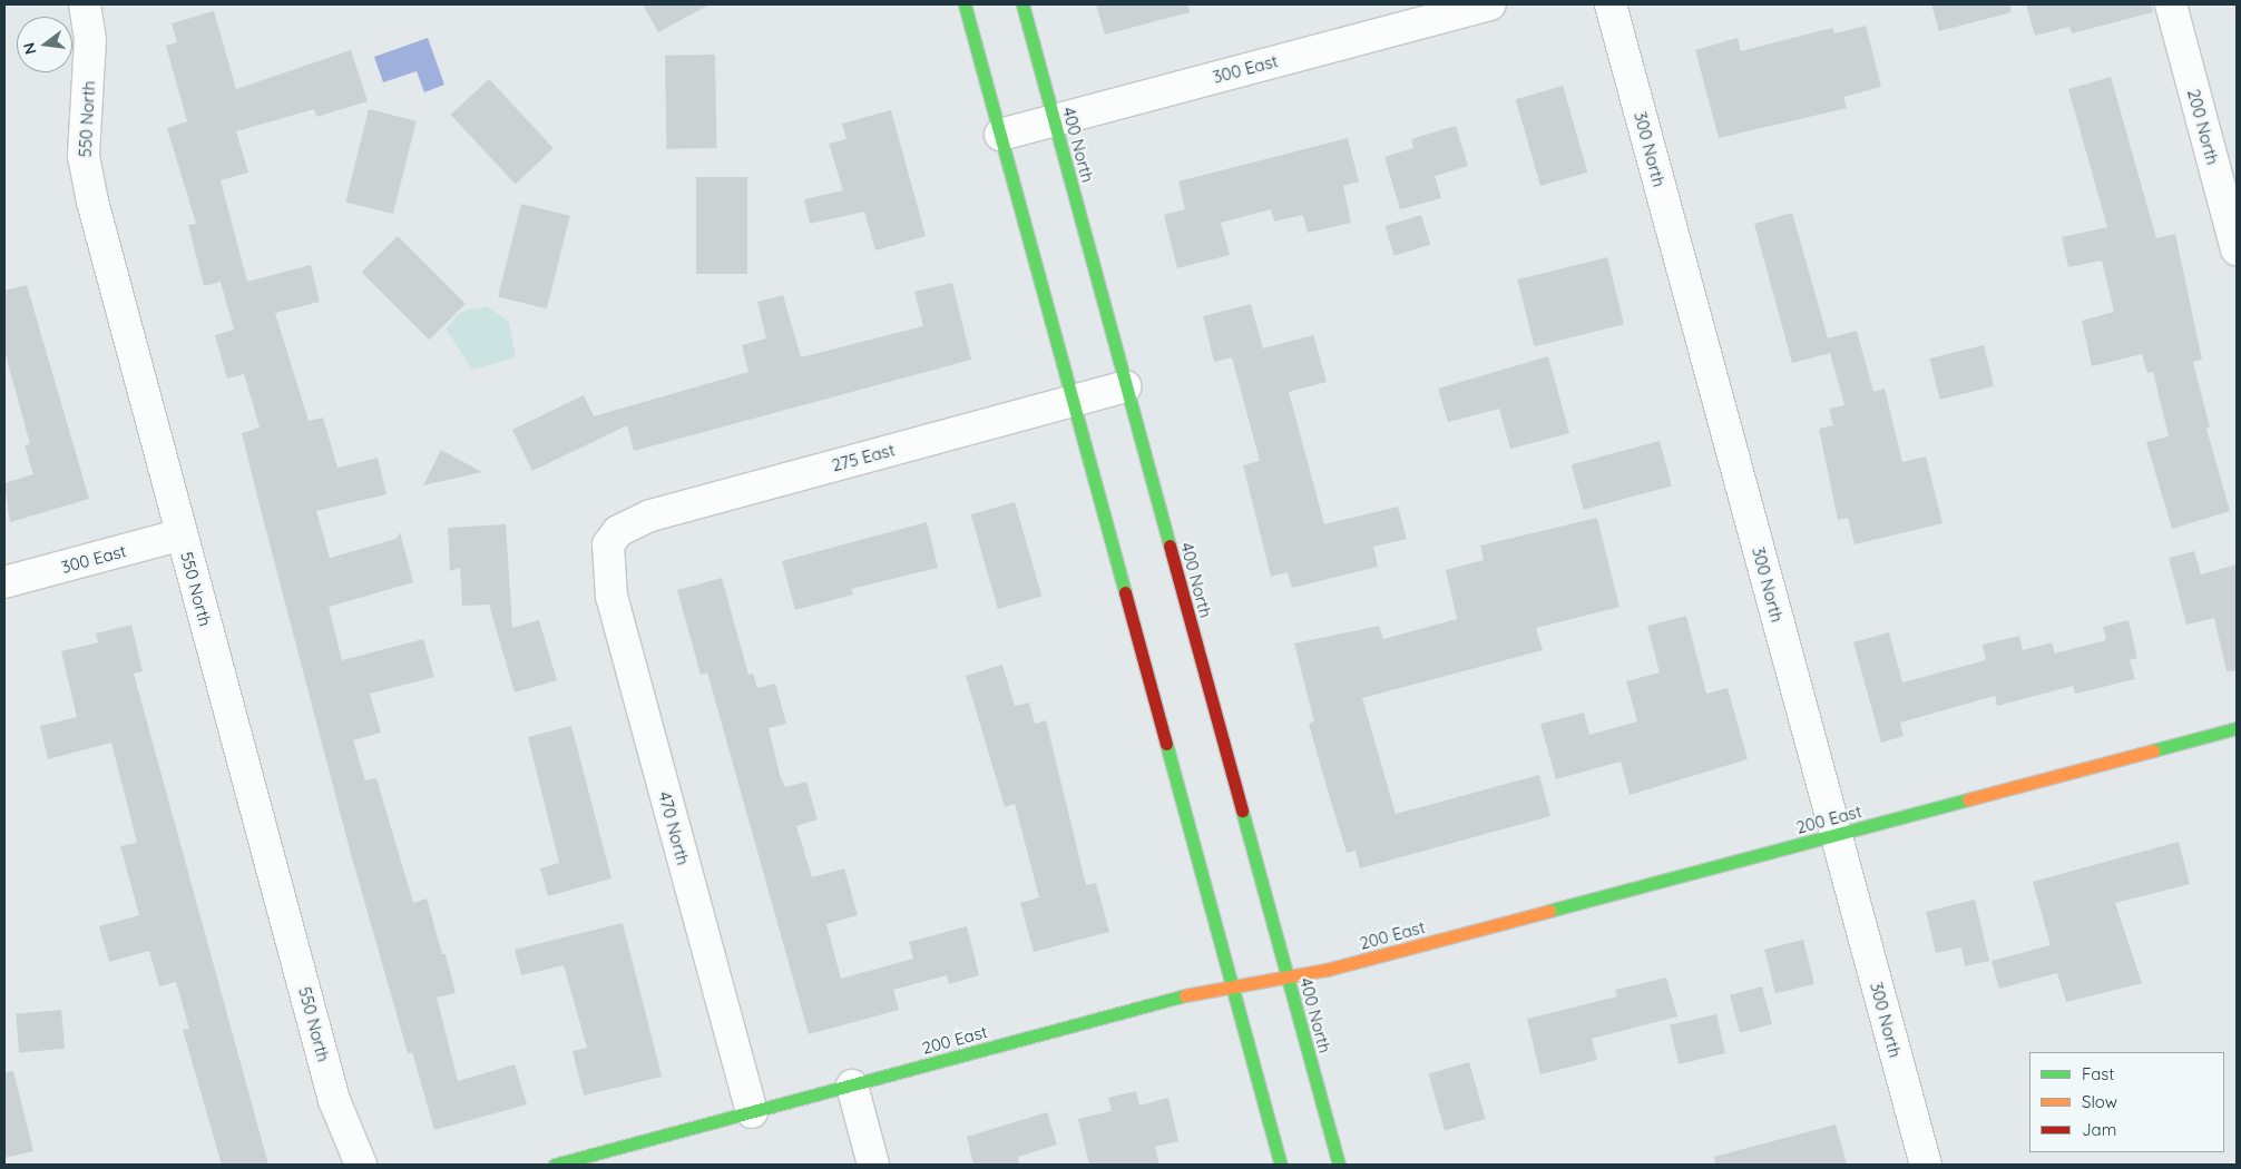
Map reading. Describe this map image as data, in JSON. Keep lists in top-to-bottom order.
{
  "streets": {
    "main road": ["400 North", "200 East"],
    "street": [
      "300 East",
      "550 North",
      "200 North",
      "300 North",
      "275 East",
      "470 North"
    ]
  },
  "crossings": [
    ["300 East", "550 North"],
    ["300 East", "400 North"],
    ["400 North", "275 East"],
    ["400 North", "200 East"],
    ["300 North", "200 East"],
    ["275 East", "470 North"],
    ["200 East", "470 North"]
  ],
  "legend": ["Fast", "Slow", "Jam"],
  "north": "left"
}
